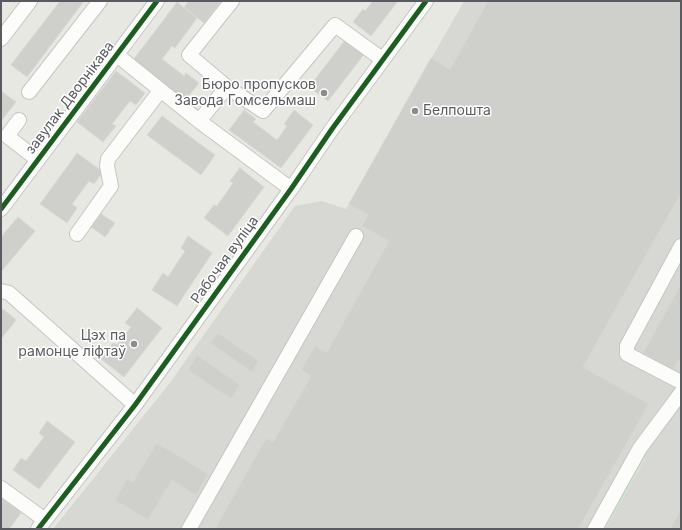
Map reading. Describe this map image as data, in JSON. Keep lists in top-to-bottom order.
{
  "streets": {
    "street": ["завулак Дворнікава", "Рабочая вуліца"]
  },
  "places": ["Бюро пропусков Завода Гомсельмаш", "Белпошта", "Цэх па рамонце ліфтаў"]
}
